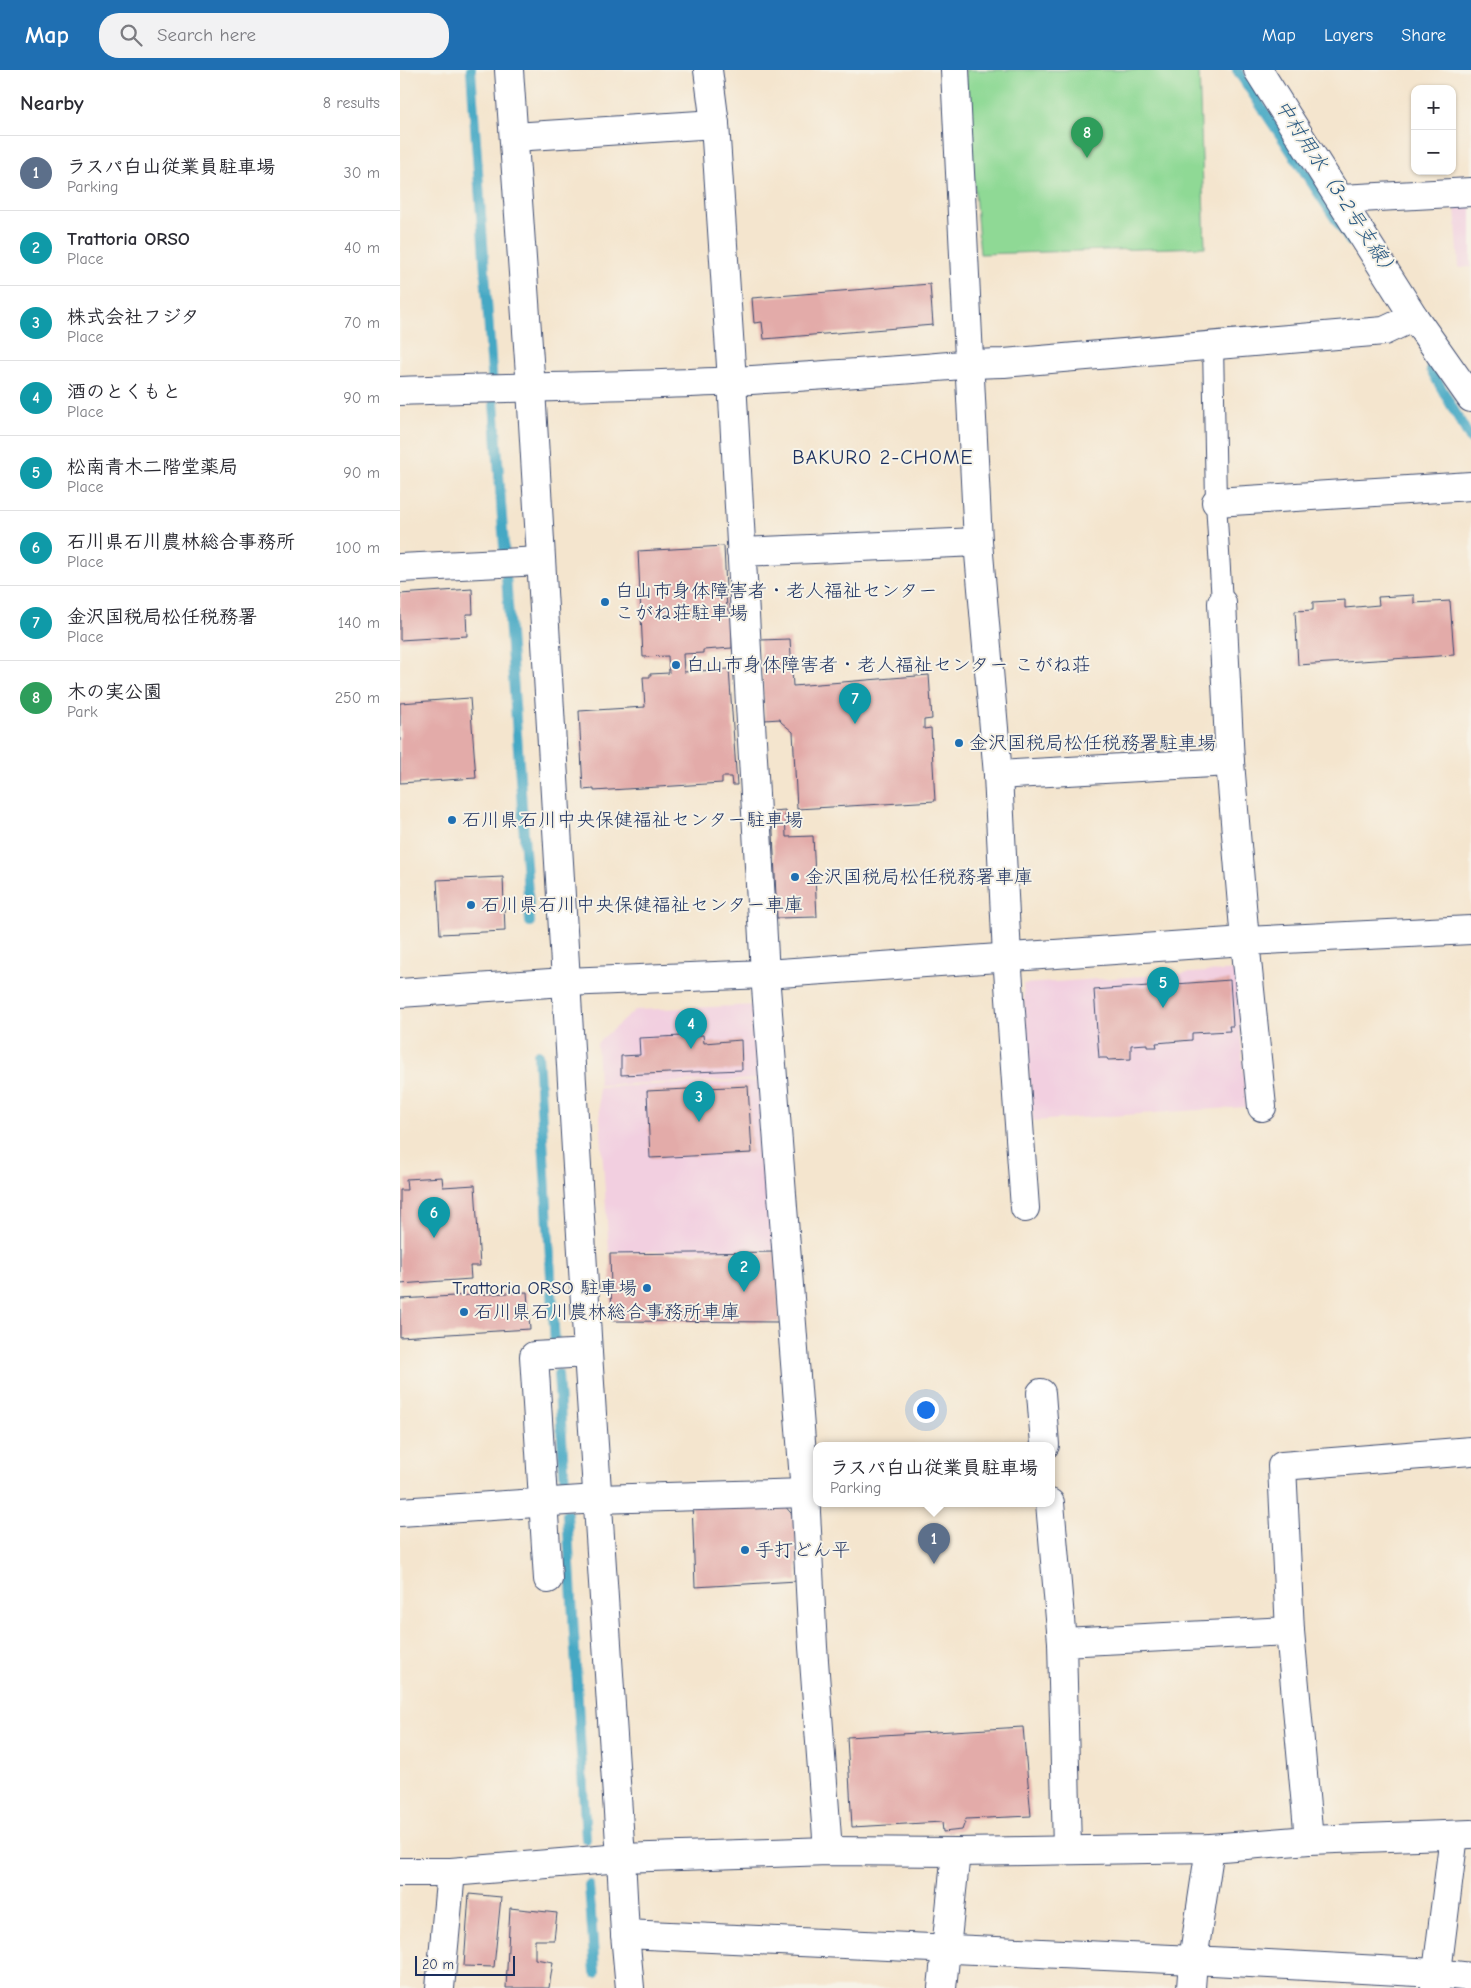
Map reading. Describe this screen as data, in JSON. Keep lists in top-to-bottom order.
{
  "districts": ["BAKURO 2-CHOME"],
  "water": ["中村用水（3-2号支線）"],
  "places": [
    "白山市身体障害者・老人福祉センター こがね荘駐車場",
    "白山市身体障害者・老人福祉センター こがね荘",
    "金沢国税局松任税務署駐車場",
    "石川県石川中央保健福祉センター駐車場",
    "金沢国税局松任税務署車庫",
    "石川県石川中央保健福祉センター車庫",
    "Trattoria ORSO 駐車場",
    "石川県石川農林総合事務所車庫",
    "手打どん平"
  ],
  "scale_bar": "20 m",
  "page": {
    "header": "Map",
    "search": "Search here",
    "nav": ["Map", "Layers", "Share"],
    "heading": ["Nearby", "8 results"],
    "map_buttons": ["+", "−"],
    "pins": [
      "8",
      "7",
      "5",
      "4",
      "3",
      "6",
      "2",
      "1"
    ],
    "list": [
      {
        "mark": "1",
        "name": "ラスパ白山従業員駐車場",
        "note": "Parking",
        "value": "30 m"
      },
      {
        "mark": "2",
        "name": "Trattoria ORSO",
        "note": "Place",
        "value": "40 m"
      },
      {
        "mark": "3",
        "name": "株式会社フジタ",
        "note": "Place",
        "value": "70 m"
      },
      {
        "mark": "4",
        "name": "酒のとくもと",
        "note": "Place",
        "value": "90 m"
      },
      {
        "mark": "5",
        "name": "松南青木二階堂薬局",
        "note": "Place",
        "value": "90 m"
      },
      {
        "mark": "6",
        "name": "石川県石川農林総合事務所",
        "note": "Place",
        "value": "100 m"
      },
      {
        "mark": "7",
        "name": "金沢国税局松任税務署",
        "note": "Place",
        "value": "140 m"
      },
      {
        "mark": "8",
        "name": "木の実公園",
        "note": "Park",
        "value": "250 m"
      }
    ],
    "popup": ["ラスパ白山従業員駐車場", "Parking"],
    "scale": "20 m"
  }
}
